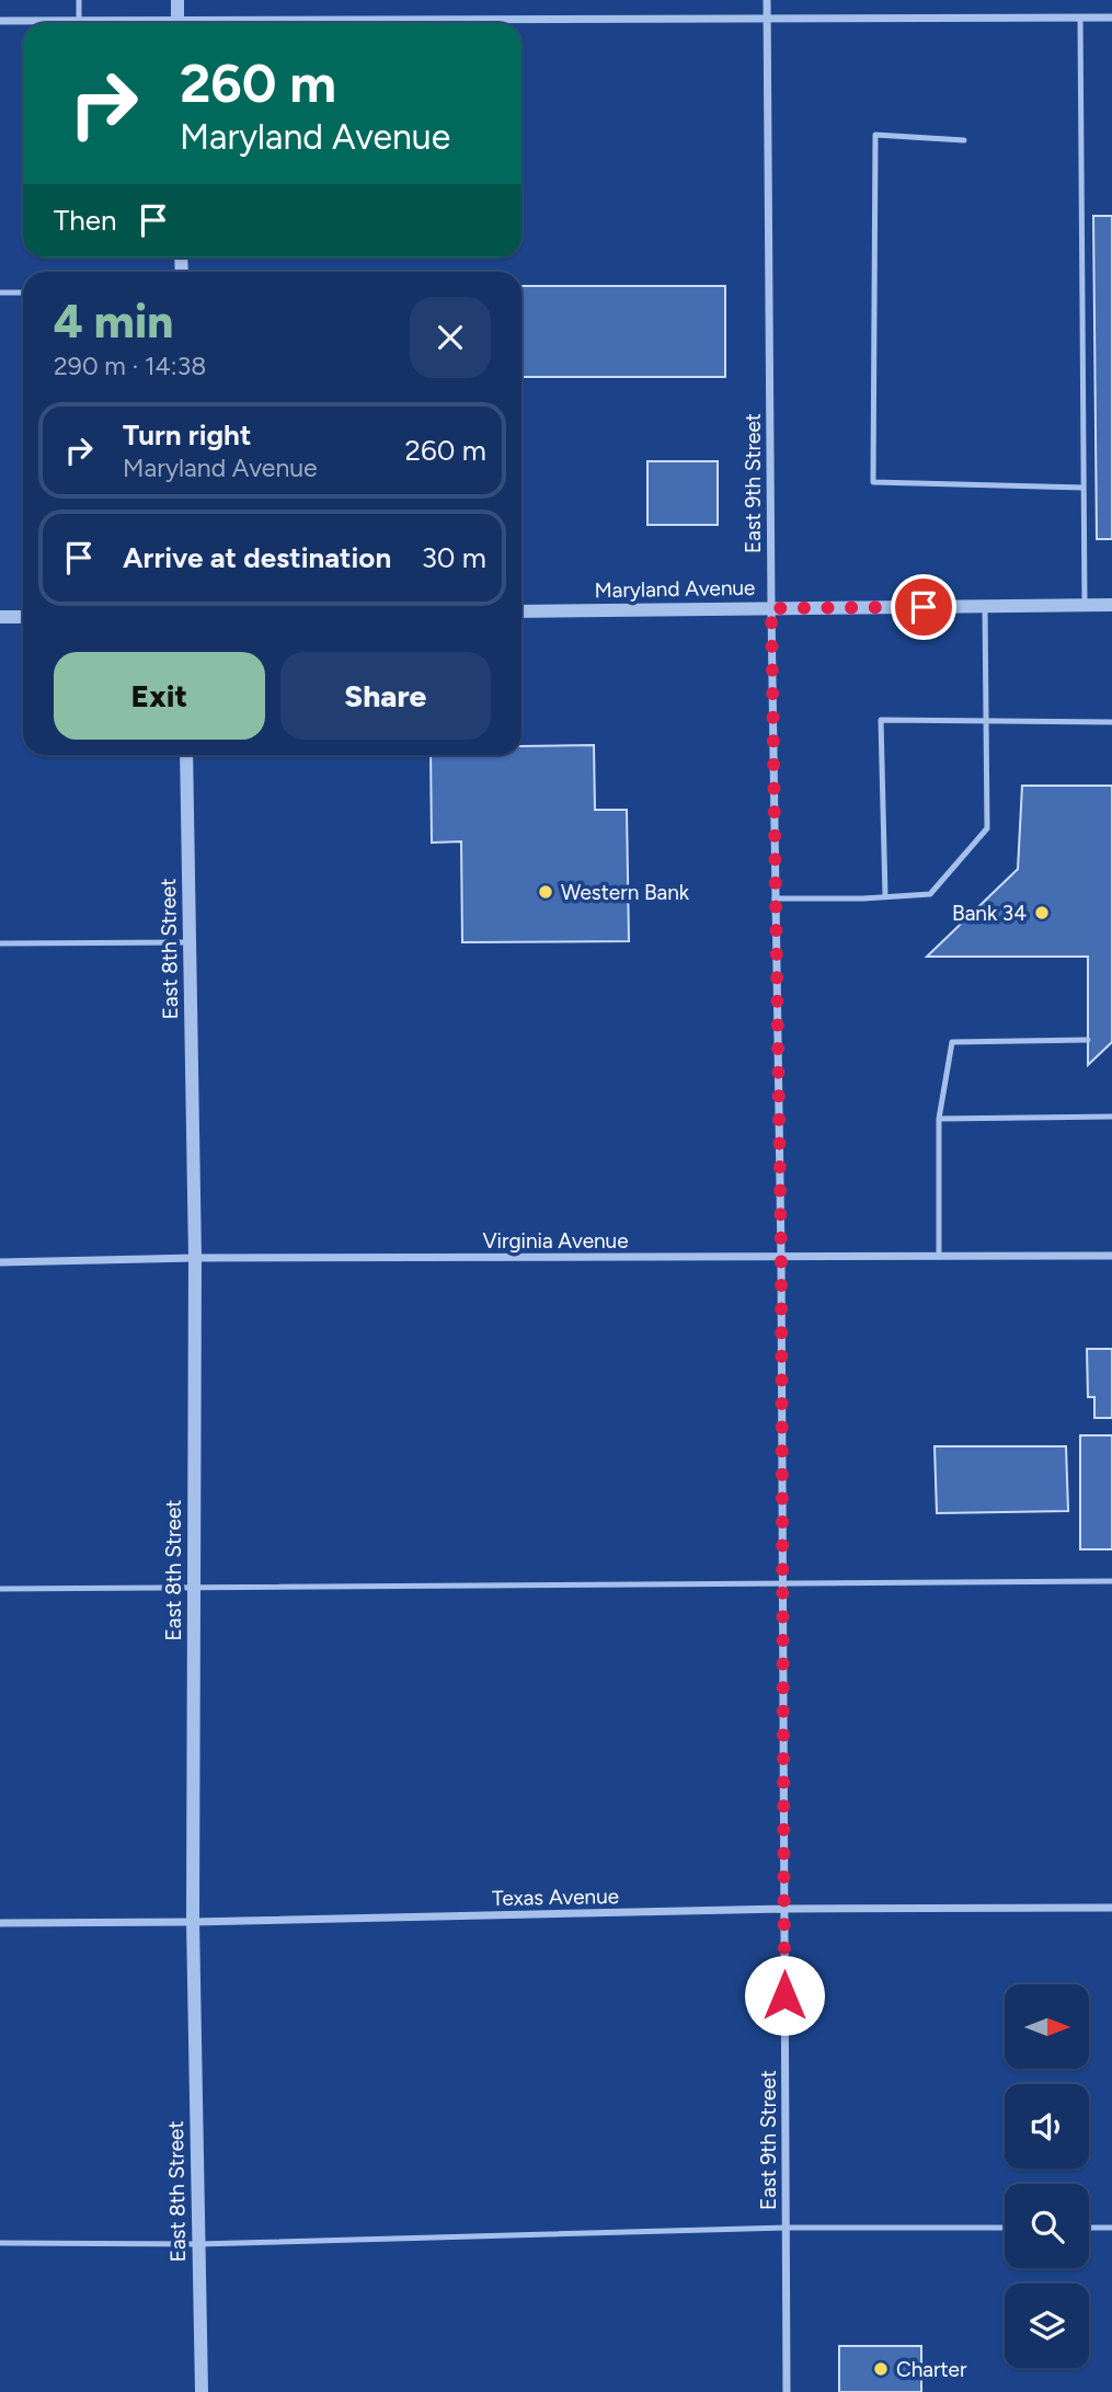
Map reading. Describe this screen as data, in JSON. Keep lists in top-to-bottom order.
{
  "streets": {
    "street": [
      "East 9th Street",
      "Maryland Avenue",
      "East 8th Street",
      "Virginia Avenue",
      "Texas Avenue"
    ]
  },
  "crossings": [
    ["East 9th Street", "Maryland Avenue"],
    ["East 9th Street", "Virginia Avenue"],
    ["East 9th Street", "Texas Avenue"],
    ["East 8th Street", "Virginia Avenue"],
    ["East 8th Street", "Texas Avenue"]
  ],
  "places": ["Western Bank", "Bank 34", "Charter"],
  "north": "right",
  "page": {
    "turn": ["260 m", "Maryland Avenue"],
    "then": "Then",
    "heading": ["4 min", "290 m · 14:38"],
    "list": [
      {
        "name": "Turn right",
        "note": "Maryland Avenue",
        "value": "260 m"
      },
      {
        "name": "Arrive at destination",
        "value": "30 m"
      }
    ],
    "buttons": ["Exit", "Share"]
  }
}
